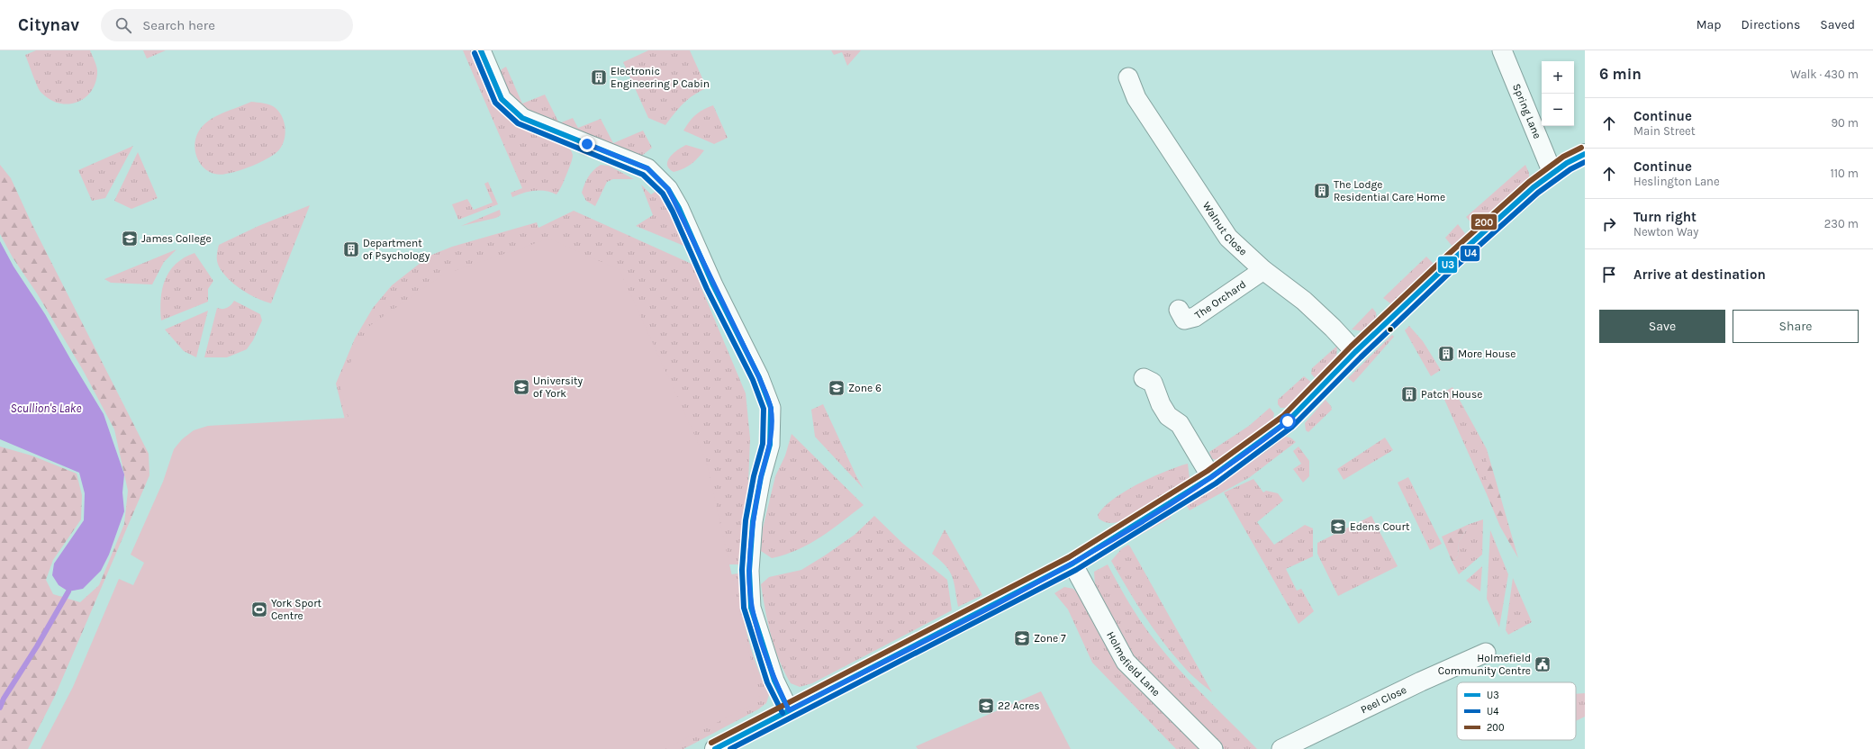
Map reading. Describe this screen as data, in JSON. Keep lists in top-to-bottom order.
{
  "streets": {
    "street": [
      "Spring Lane",
      "Walnut Close",
      "The Orchard",
      "Holmefield Lane",
      "Peel Close"
    ]
  },
  "crossings": [
    ["Walnut Close", "The Orchard"]
  ],
  "water": ["Scullion's Lake"],
  "places": {
    "building": [
      "Electronic Engineering P Cabin",
      "The Lodge Residential Care Home",
      "Department of Psychology",
      "More House",
      "Patch House"
    ],
    "school or university": [
      "James College",
      "University of York",
      "Zone 6",
      "Edens Court",
      "Zone 7",
      "22 Acres"
    ],
    "sports": ["York Sport Centre"],
    "public building": ["Holmefield Community Centre"]
  },
  "lines": ["transit line U3", "transit line U4", "transit line 200"],
  "legend": ["U3", "U4", "200"],
  "page": {
    "header": "Citynav",
    "search": "Search here",
    "nav": ["Map", "Directions", "Saved"],
    "heading": ["6 min", "Walk · 430 m"],
    "map_buttons": ["+", "−"],
    "list": [
      ["Continue", "Main Street", "90 m"],
      ["Continue", "Heslington Lane", "110 m"],
      ["Turn right", "Newton Way", "230 m"],
      "Arrive at destination"
    ],
    "buttons": ["Save", "Share"]
  }
}
